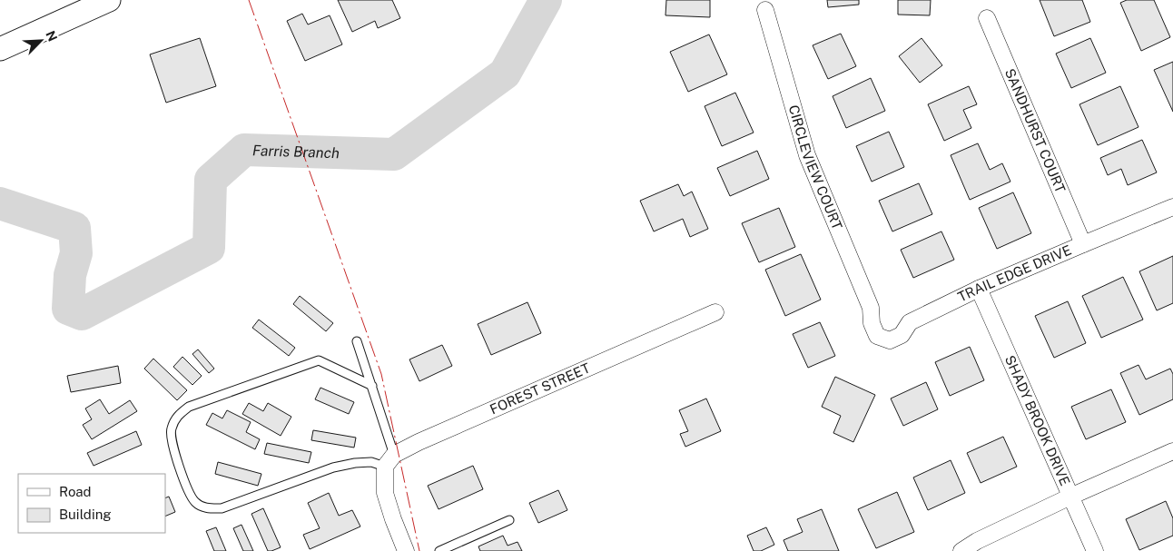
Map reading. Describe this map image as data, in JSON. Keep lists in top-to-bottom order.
{
  "streets": {
    "street": [
      "SANDHURST COURT",
      "CIRCLEVIEW COURT",
      "TRAIL EDGE DRIVE",
      "FOREST STREET",
      "SHADY BROOK DRIVE"
    ]
  },
  "crossings": [
    ["SANDHURST COURT", "TRAIL EDGE DRIVE"],
    ["CIRCLEVIEW COURT", "TRAIL EDGE DRIVE"],
    ["TRAIL EDGE DRIVE", "SHADY BROOK DRIVE"]
  ],
  "water": ["Farris Branch"],
  "legend": ["Road", "Building"],
  "north": "top right"
}
